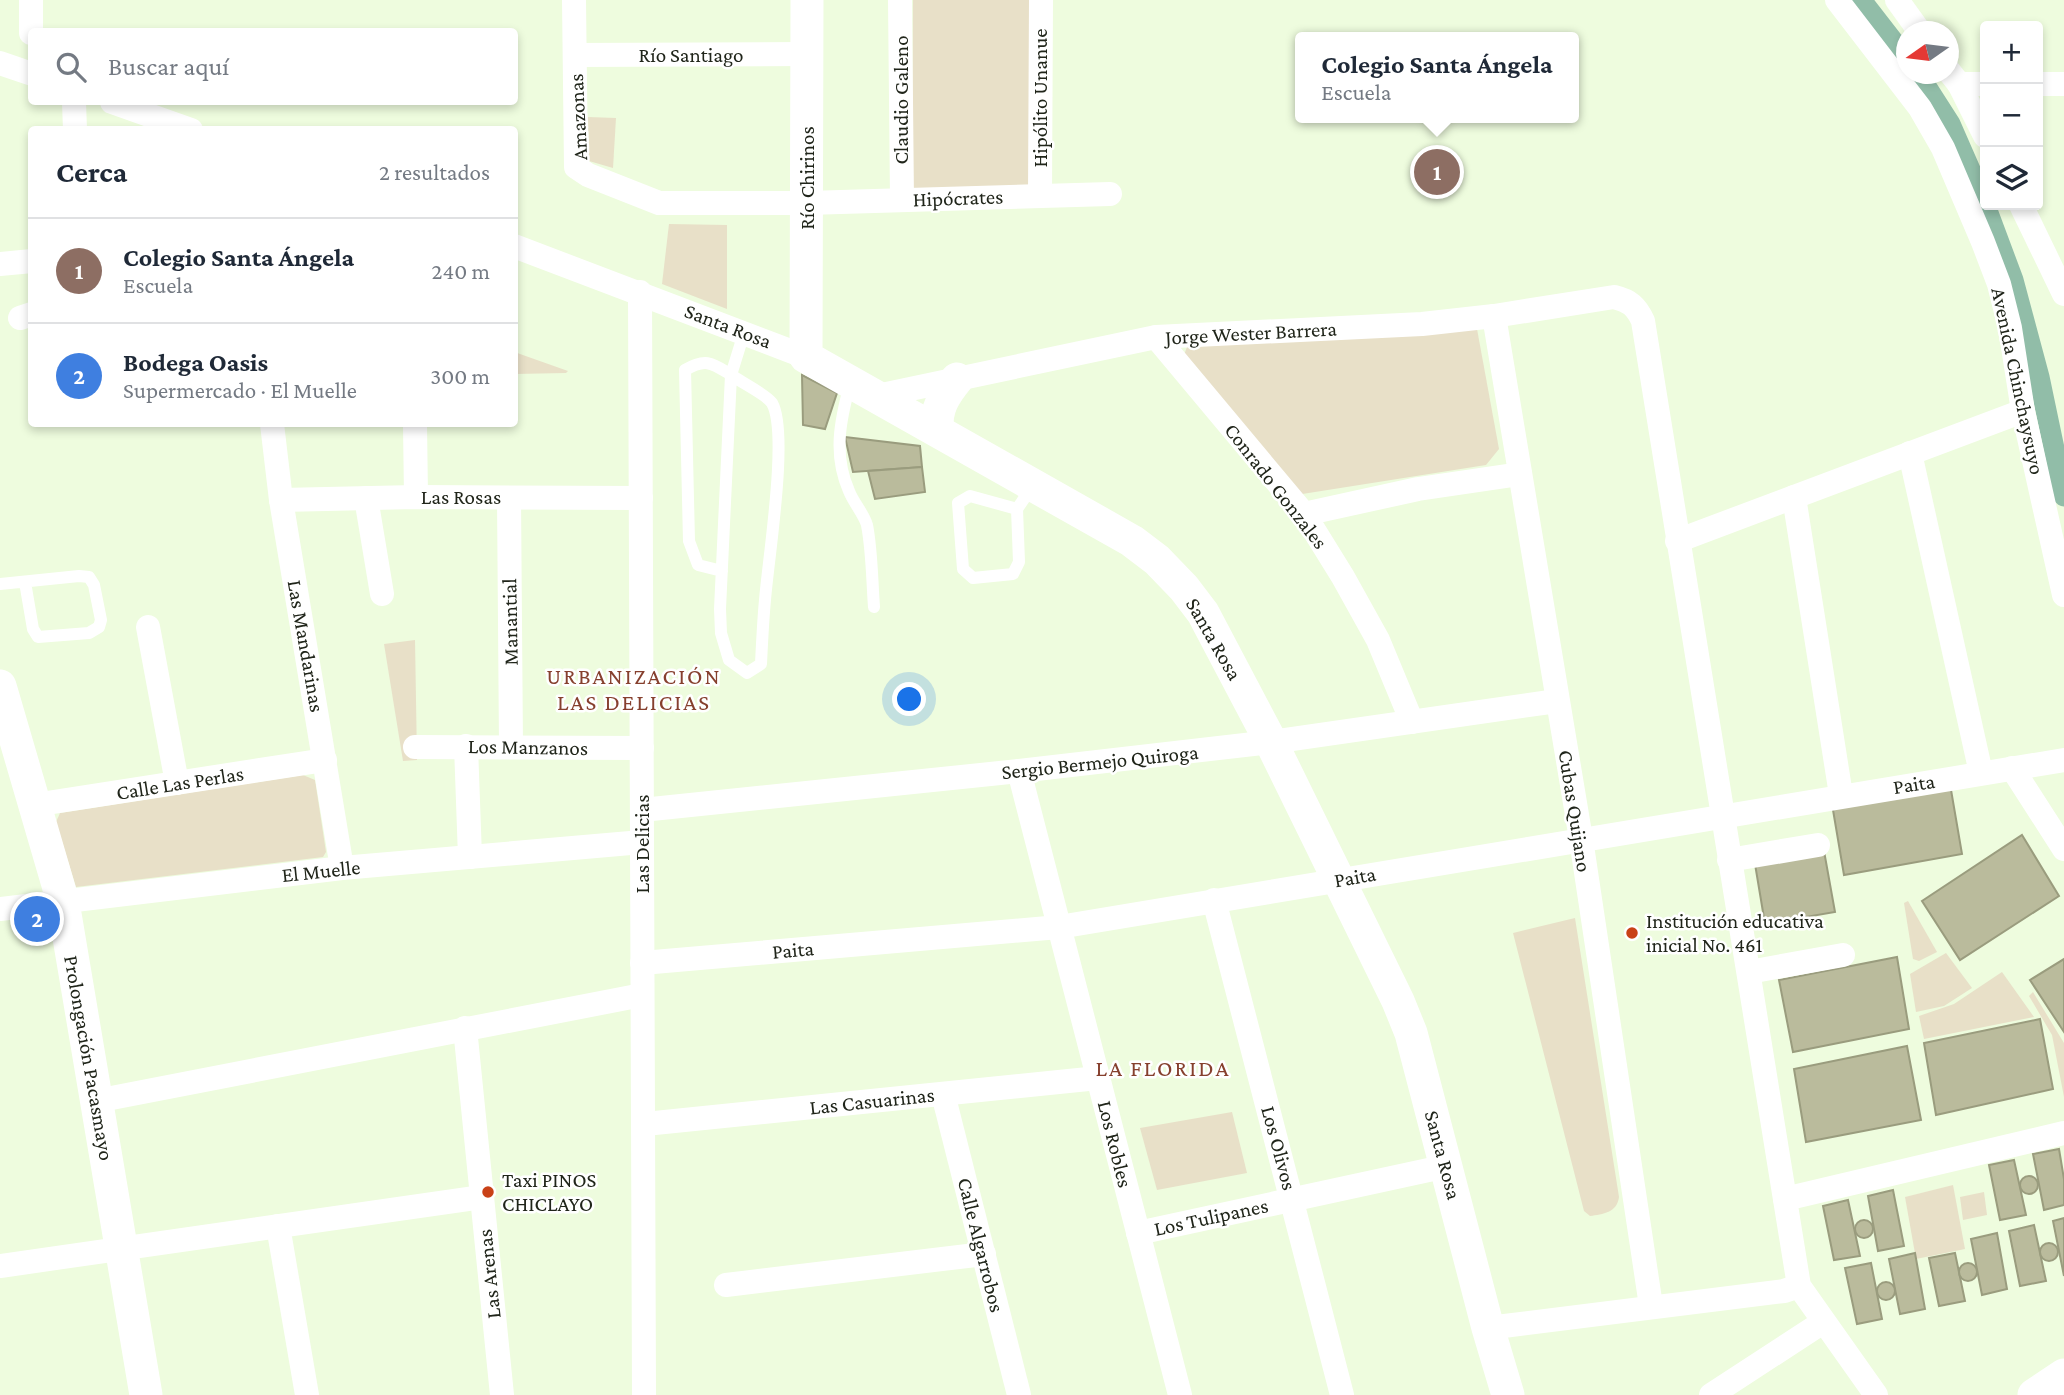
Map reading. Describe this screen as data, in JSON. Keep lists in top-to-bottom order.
{
  "streets": {
    "street": [
      "Río Santiago",
      "Hipólito Unanue",
      "Claudio Galeno",
      "Amazonas",
      "Río Chirinos",
      "Hipócrates",
      "Santa Rosa",
      "Jorge Wester Barrera",
      "Avenida Chinchaysuyo",
      "Conrado Gonzales",
      "Las Rosas",
      "Manantial",
      "Las Mandarinas",
      "Los Manzanos",
      "Sergio Bermejo Quiroga",
      "Calle Las Perlas",
      "Paita",
      "Cubas Quijano",
      "Las Delicias",
      "El Muelle",
      "Prolongación Pacasmayo",
      "Las Casuarinas",
      "Los Robles",
      "Los Olivos",
      "Los Tulipanes",
      "Calle Algarrobos",
      "Las Arenas"
    ]
  },
  "crossings": [
    ["Río Santiago", "Amazonas"],
    ["Río Santiago", "Río Chirinos"],
    ["Hipólito Unanue", "Hipócrates"],
    ["Claudio Galeno", "Hipócrates"],
    ["Amazonas", "Río Chirinos"],
    ["Amazonas", "Hipócrates"],
    ["Río Chirinos", "Hipócrates"],
    ["Río Chirinos", "Santa Rosa"],
    ["Santa Rosa", "Jorge Wester Barrera"],
    ["Santa Rosa", "Sergio Bermejo Quiroga"],
    ["Santa Rosa", "Paita"],
    ["Santa Rosa", "Las Delicias"],
    ["Santa Rosa", "Los Tulipanes"],
    ["Jorge Wester Barrera", "Conrado Gonzales"],
    ["Jorge Wester Barrera", "Cubas Quijano"],
    ["Conrado Gonzales", "Sergio Bermejo Quiroga"],
    ["Las Rosas", "Manantial"],
    ["Las Rosas", "Las Mandarinas"],
    ["Las Rosas", "Las Delicias"],
    ["Manantial", "Los Manzanos"],
    ["Las Mandarinas", "Calle Las Perlas"],
    ["Las Mandarinas", "El Muelle"],
    ["Los Manzanos", "Las Delicias"],
    ["Sergio Bermejo Quiroga", "Cubas Quijano"],
    ["Sergio Bermejo Quiroga", "Las Delicias"],
    ["Sergio Bermejo Quiroga", "Los Robles"],
    ["Calle Las Perlas", "Prolongación Pacasmayo"],
    ["Paita", "Cubas Quijano"],
    ["Paita", "Las Delicias"],
    ["Paita", "Los Robles"],
    ["Paita", "Los Olivos"],
    ["Las Delicias", "El Muelle"],
    ["Las Delicias", "Las Casuarinas"],
    ["El Muelle", "Prolongación Pacasmayo"],
    ["Las Casuarinas", "Los Robles"],
    ["Las Casuarinas", "Calle Algarrobos"],
    ["Los Robles", "Los Tulipanes"],
    ["Los Olivos", "Los Tulipanes"]
  ],
  "districts": ["URBANIZACIÓN LAS DELICIAS", "LA FLORIDA"],
  "places": ["Institución educativa inicial No. 461", "Taxi PINOS CHICLAYO"],
  "north": "left",
  "page": {
    "map_buttons": ["+", "−"],
    "search": "Buscar aquí",
    "popup": ["Colegio Santa Ángela", "Escuela"],
    "heading": ["Cerca", "2 resultados"],
    "pins": ["1", "2"],
    "list": [
      {
        "mark": "1",
        "name": "Colegio Santa Ángela",
        "note": "Escuela",
        "value": "240 m"
      },
      {
        "mark": "2",
        "name": "Bodega Oasis",
        "note": "Supermercado · El Muelle",
        "value": "300 m"
      }
    ]
  }
}
